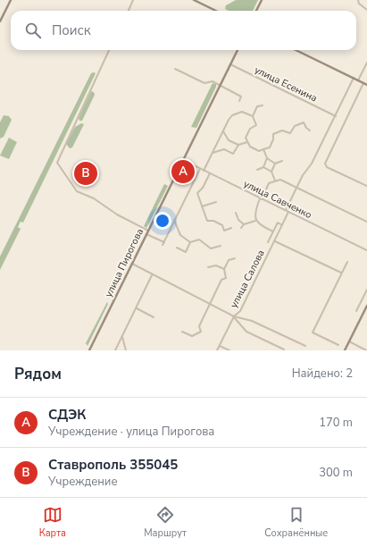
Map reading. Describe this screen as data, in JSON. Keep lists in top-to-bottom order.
{
  "streets": {
    "main road": ["улица Пирогова"],
    "street": ["улица Есенина", "улица Савченко", "улица Салова"]
  },
  "crossings": [
    ["улица Есенина", "улица Пирогова"],
    ["улица Савченко", "улица Пирогова"],
    ["улица Савченко", "улица Салова"]
  ],
  "page": {
    "search": "Поиск",
    "pins": ["A", "B"],
    "heading": ["Рядом", "Найдено: 2"],
    "list": [
      {
        "mark": "A",
        "name": "СДЭК",
        "note": "Учреждение · улица Пирогова",
        "value": "170 m"
      },
      {
        "mark": "B",
        "name": "Ставрополь 355045",
        "note": "Учреждение",
        "value": "300 m"
      }
    ],
    "nav": ["Карта", "Маршрут", "Сохранённые"]
  }
}
